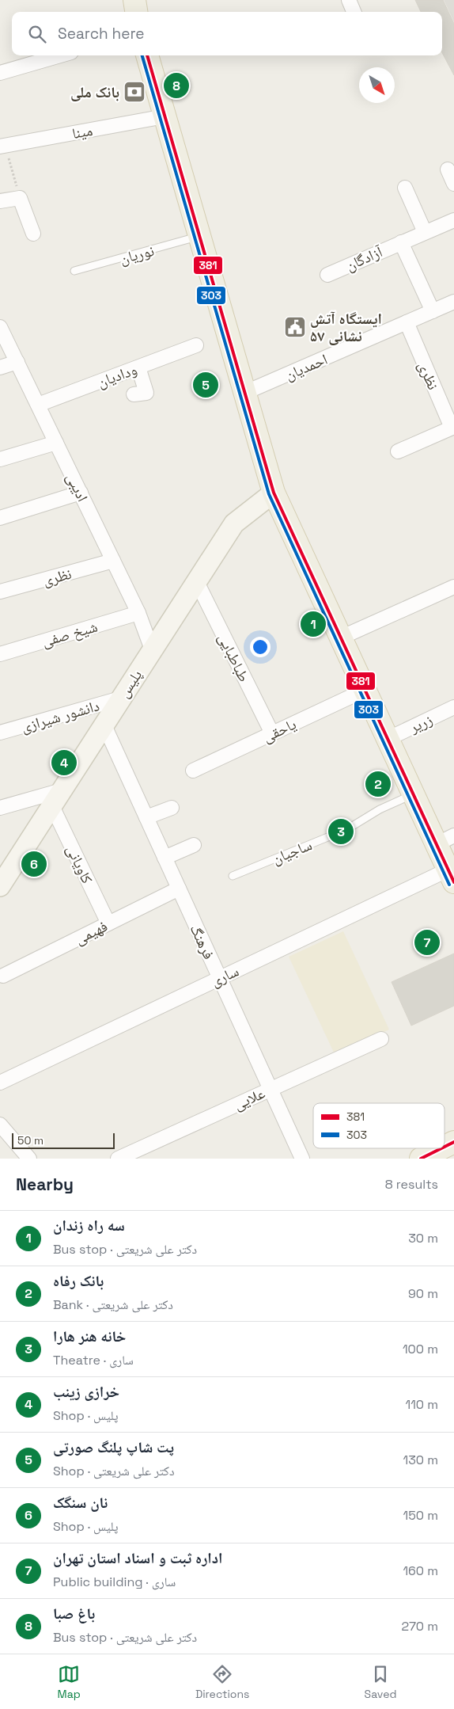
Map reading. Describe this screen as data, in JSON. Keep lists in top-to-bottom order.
{
  "streets": {
    "main road": ["پلیس"],
    "street": [
      "مینا",
      "آزادگان",
      "احمدیان",
      "ودادیان",
      "نظری",
      "ادیبی",
      "شیخ صفی",
      "طباطبایی",
      "دانشور شیرازی",
      "زریر",
      "یاحقی",
      "کاویانی",
      "فهیمی",
      "فرهنگ",
      "ساری",
      "علایی"
    ],
    "lane": ["نوریان", "ساجیان"]
  },
  "crossings": [
    ["آزادگان", "احمدیان"],
    ["احمدیان", "نظری"],
    ["ودادیان", "ادیبی"],
    ["نظری", "ادیبی"],
    ["ادیبی", "شیخ صفی"],
    ["ادیبی", "پلیس"],
    ["طباطبایی", "پلیس"],
    ["طباطبایی", "یاحقی"],
    ["پلیس", "دانشور شیرازی"],
    ["پلیس", "کاویانی"],
    ["پلیس", "فرهنگ"],
    ["کاویانی", "فهیمی"],
    ["فهیمی", "فرهنگ"],
    ["فرهنگ", "ساری"],
    ["فرهنگ", "علایی"]
  ],
  "places": {
    "bank": ["بانک ملی"],
    "public building": ["ایستگاه آتش نشانی ۵۷"]
  },
  "lines": ["transit line 381", "transit line 303"],
  "legend": ["381", "303"],
  "scale_bar": "50 m",
  "north": "bottom right",
  "page": {
    "search": "Search here",
    "pins": [
      "8",
      "5",
      "1",
      "4",
      "2",
      "3",
      "6",
      "7"
    ],
    "scale": "50 m",
    "heading": ["Nearby", "8 results"],
    "list": [
      {
        "mark": "1",
        "name": "سه راه زندان",
        "note": "Bus stop · دکتر علی شریعتی",
        "value": "30 m"
      },
      {
        "mark": "2",
        "name": "بانک رفاه",
        "note": "Bank · دکتر علی شریعتی",
        "value": "90 m"
      },
      {
        "mark": "3",
        "name": "خانه هنر هارا",
        "note": "Theatre · ساری",
        "value": "100 m"
      },
      {
        "mark": "4",
        "name": "خرازی زینب",
        "note": "Shop · پلیس",
        "value": "110 m"
      },
      {
        "mark": "5",
        "name": "پت شاپ پلنگ صورتی",
        "note": "Shop · دکتر علی شریعتی",
        "value": "130 m"
      },
      {
        "mark": "6",
        "name": "نان سنگک",
        "note": "Shop · پلیس",
        "value": "150 m"
      },
      {
        "mark": "7",
        "name": "اداره ثبت و اسناد استان تهران",
        "note": "Public building · ساری",
        "value": "160 m"
      },
      {
        "mark": "8",
        "name": "باغ صبا",
        "note": "Bus stop · دکتر علی شریعتی",
        "value": "270 m"
      }
    ],
    "nav": ["Map", "Directions", "Saved"]
  }
}
